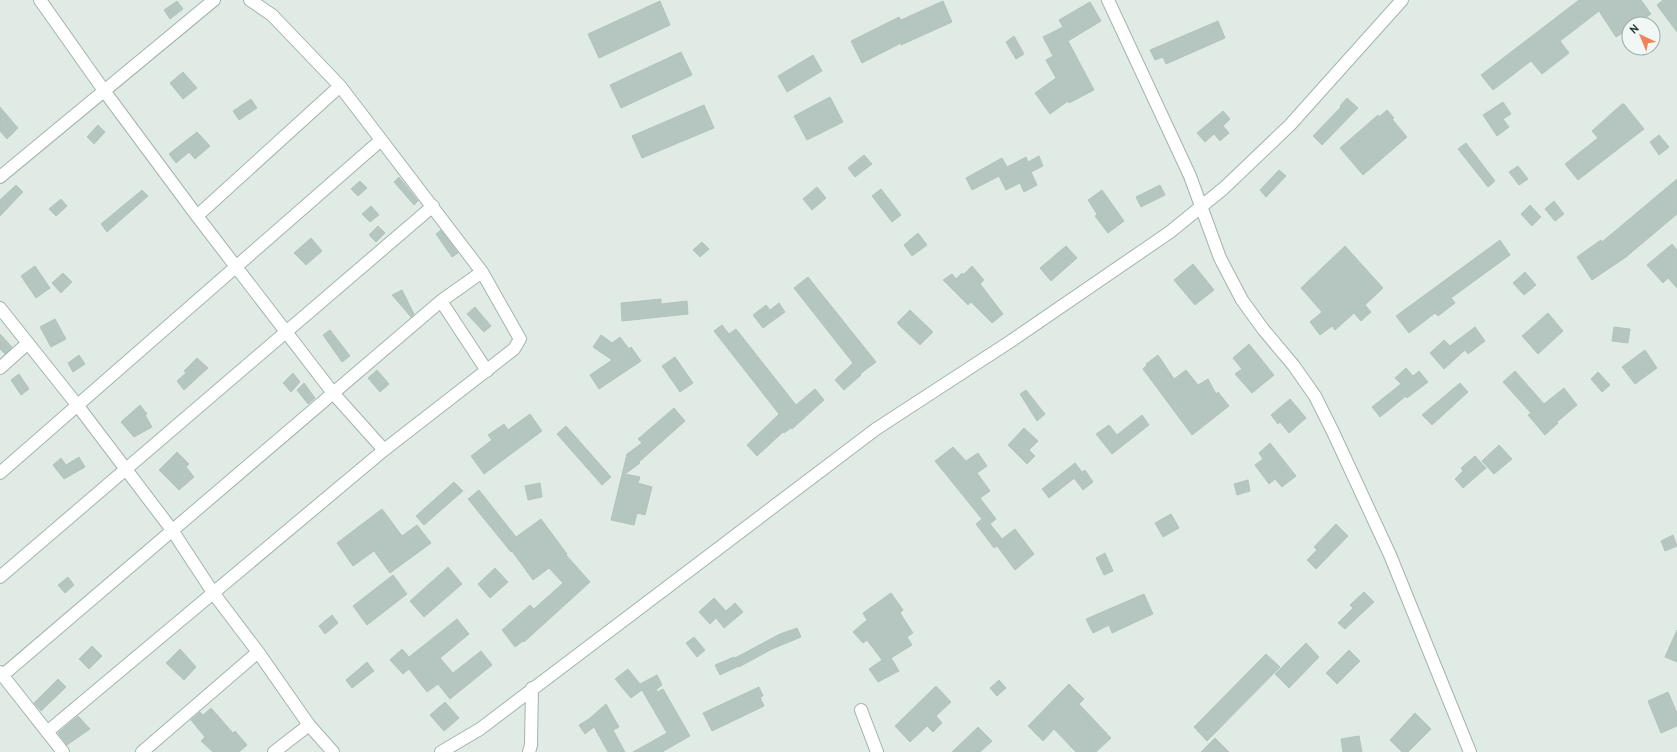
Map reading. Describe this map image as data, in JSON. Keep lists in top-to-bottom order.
{
  "north": "top left"
}
